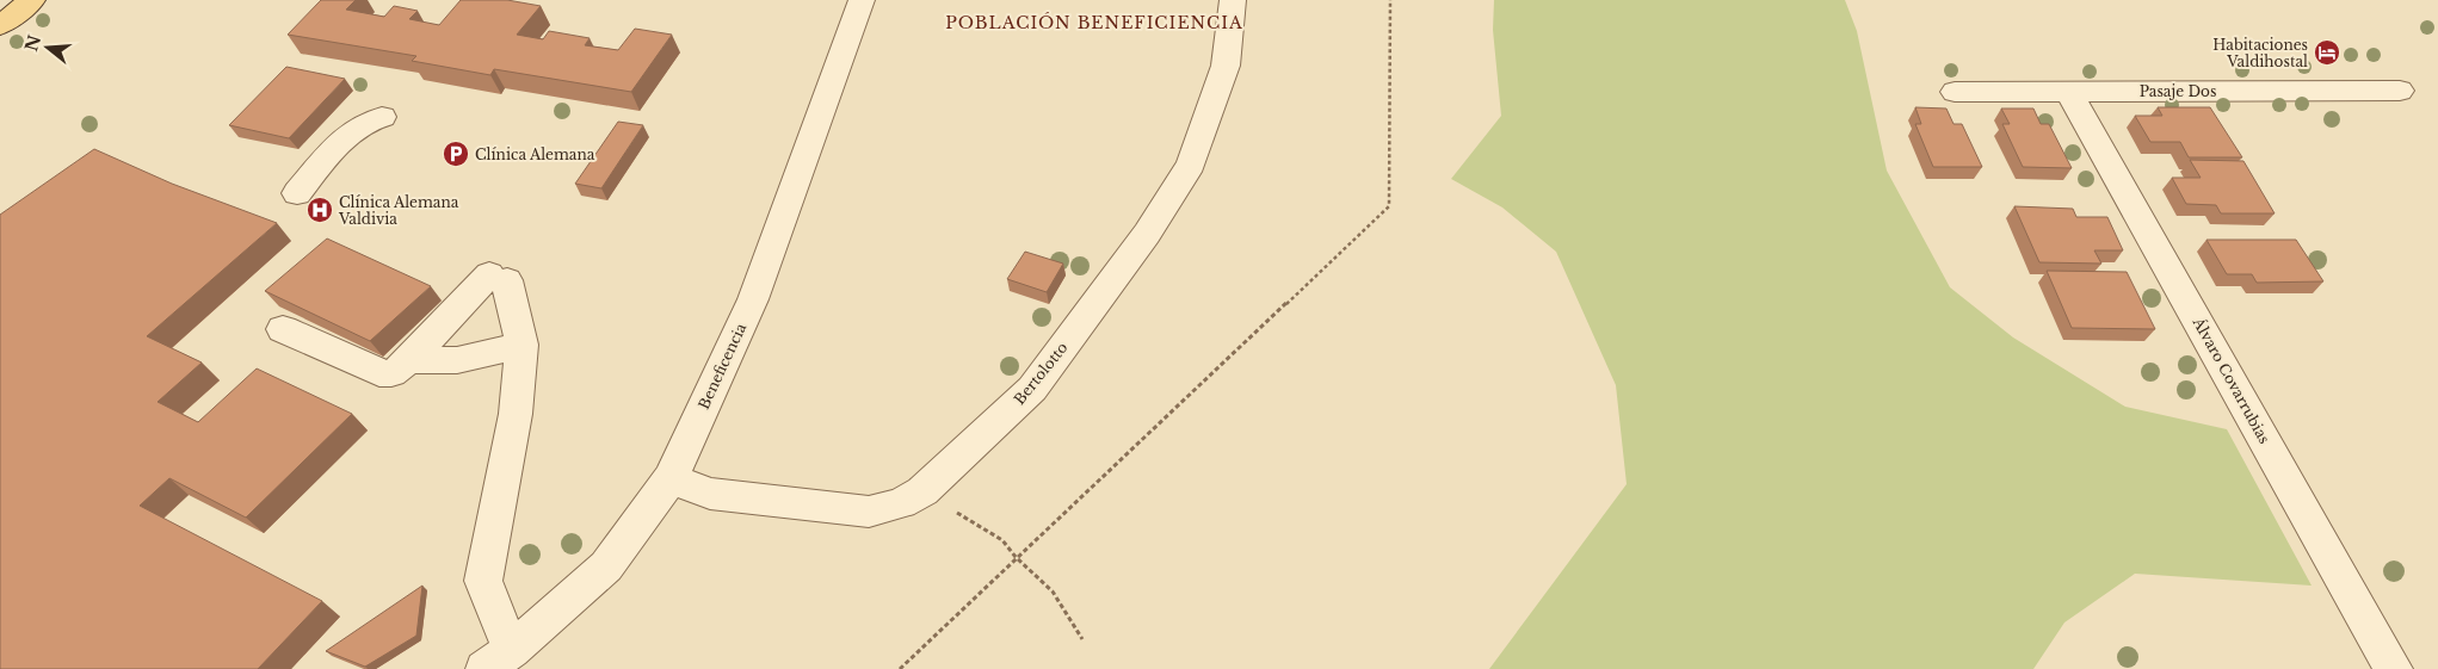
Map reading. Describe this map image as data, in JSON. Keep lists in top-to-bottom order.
{
  "streets": {
    "street": [
      "Pasaje Dos",
      "Beneficencia",
      "Bertolotto",
      "Álvaro Covarrubias"
    ]
  },
  "crossings": [
    ["Pasaje Dos", "Álvaro Covarrubias"],
    ["Beneficencia", "Bertolotto"]
  ],
  "districts": ["POBLACIÓN BENEFICIENCIA"],
  "places": {
    "hotel": ["Habitaciones Valdihostal"],
    "parking": ["Clínica Alemana"],
    "hospital": ["Clínica Alemana Valdivia"]
  },
  "north": "left"
}
